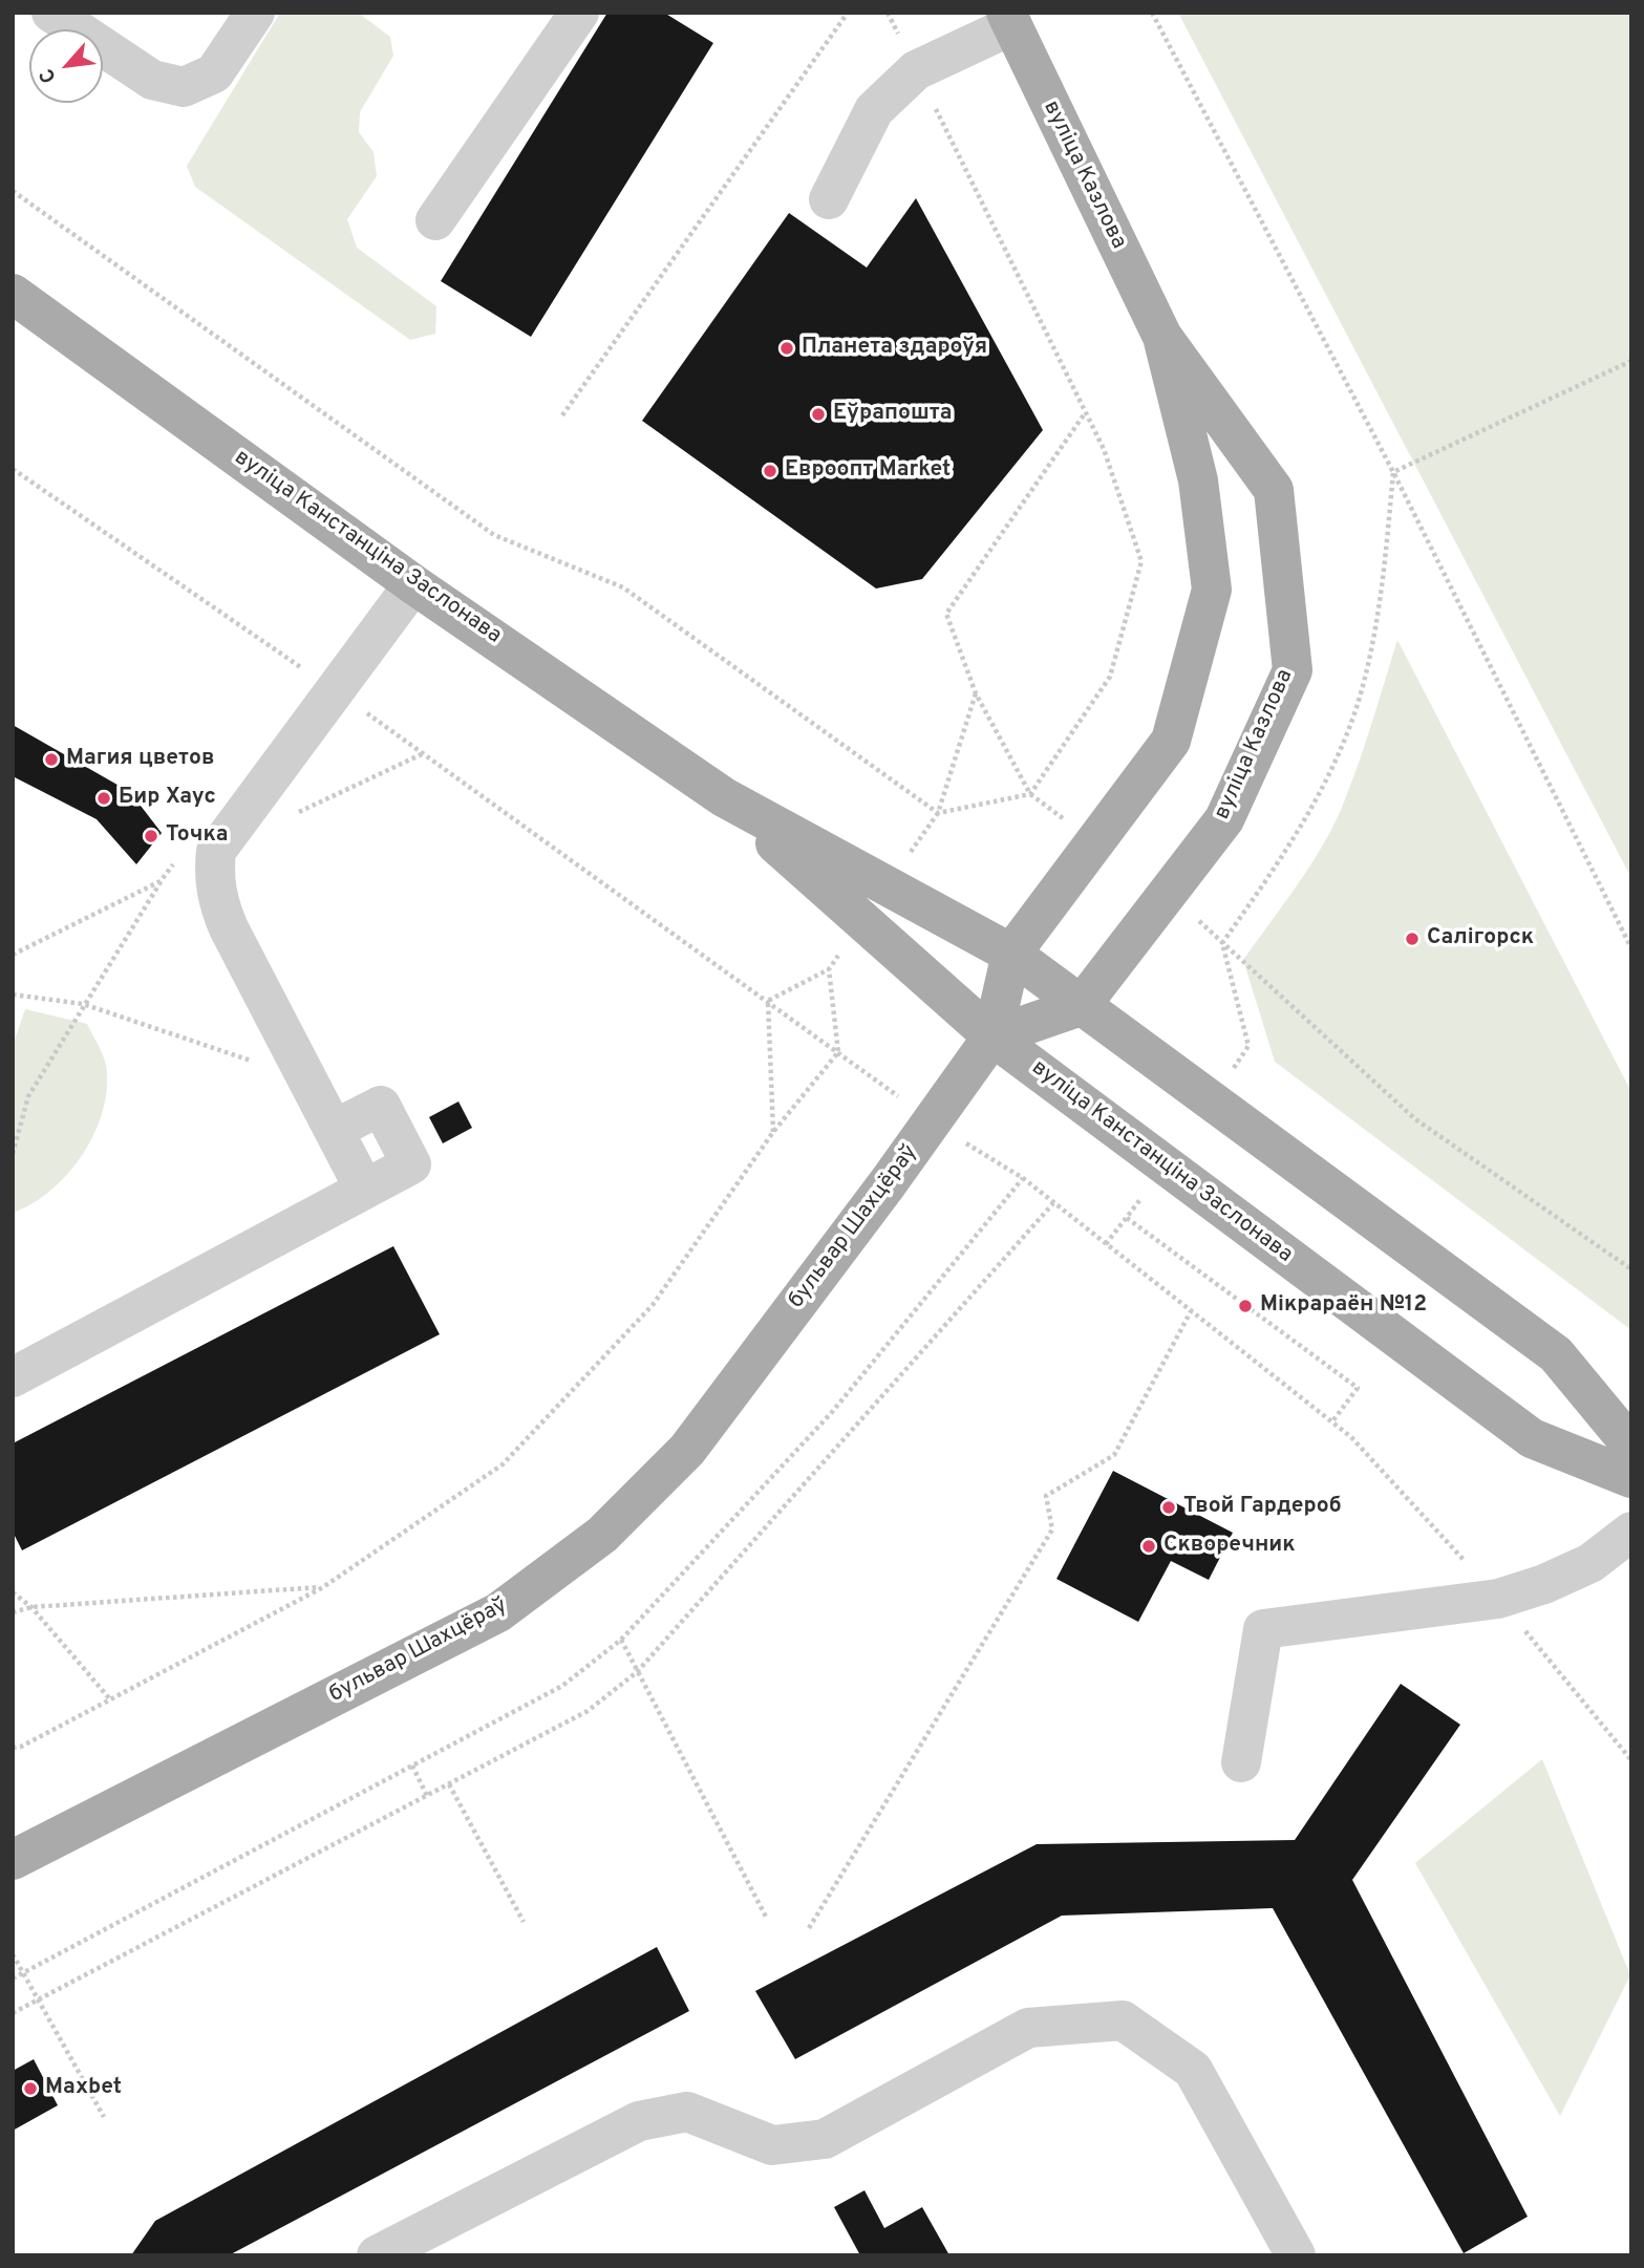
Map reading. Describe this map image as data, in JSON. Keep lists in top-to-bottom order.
{
  "streets": {
    "main road": ["вуліца Казлова", "вуліца Канстанціна Заслонава", "бульвар Шахцёраў"]
  },
  "crossings": [
    ["вуліца Казлова", "вуліца Канстанціна Заслонава"],
    ["вуліца Канстанціна Заслонава", "бульвар Шахцёраў"]
  ],
  "places": [
    "Планета здароўя",
    "Еўрапошта",
    "Евроопт Market",
    "Магия цветов",
    "Бир Хаус",
    "Точка",
    "Салігорск",
    "Мікрараён №12",
    "Твой Гардероб",
    "Скворечник",
    "Maxbet"
  ],
  "north": "bottom left"
}
